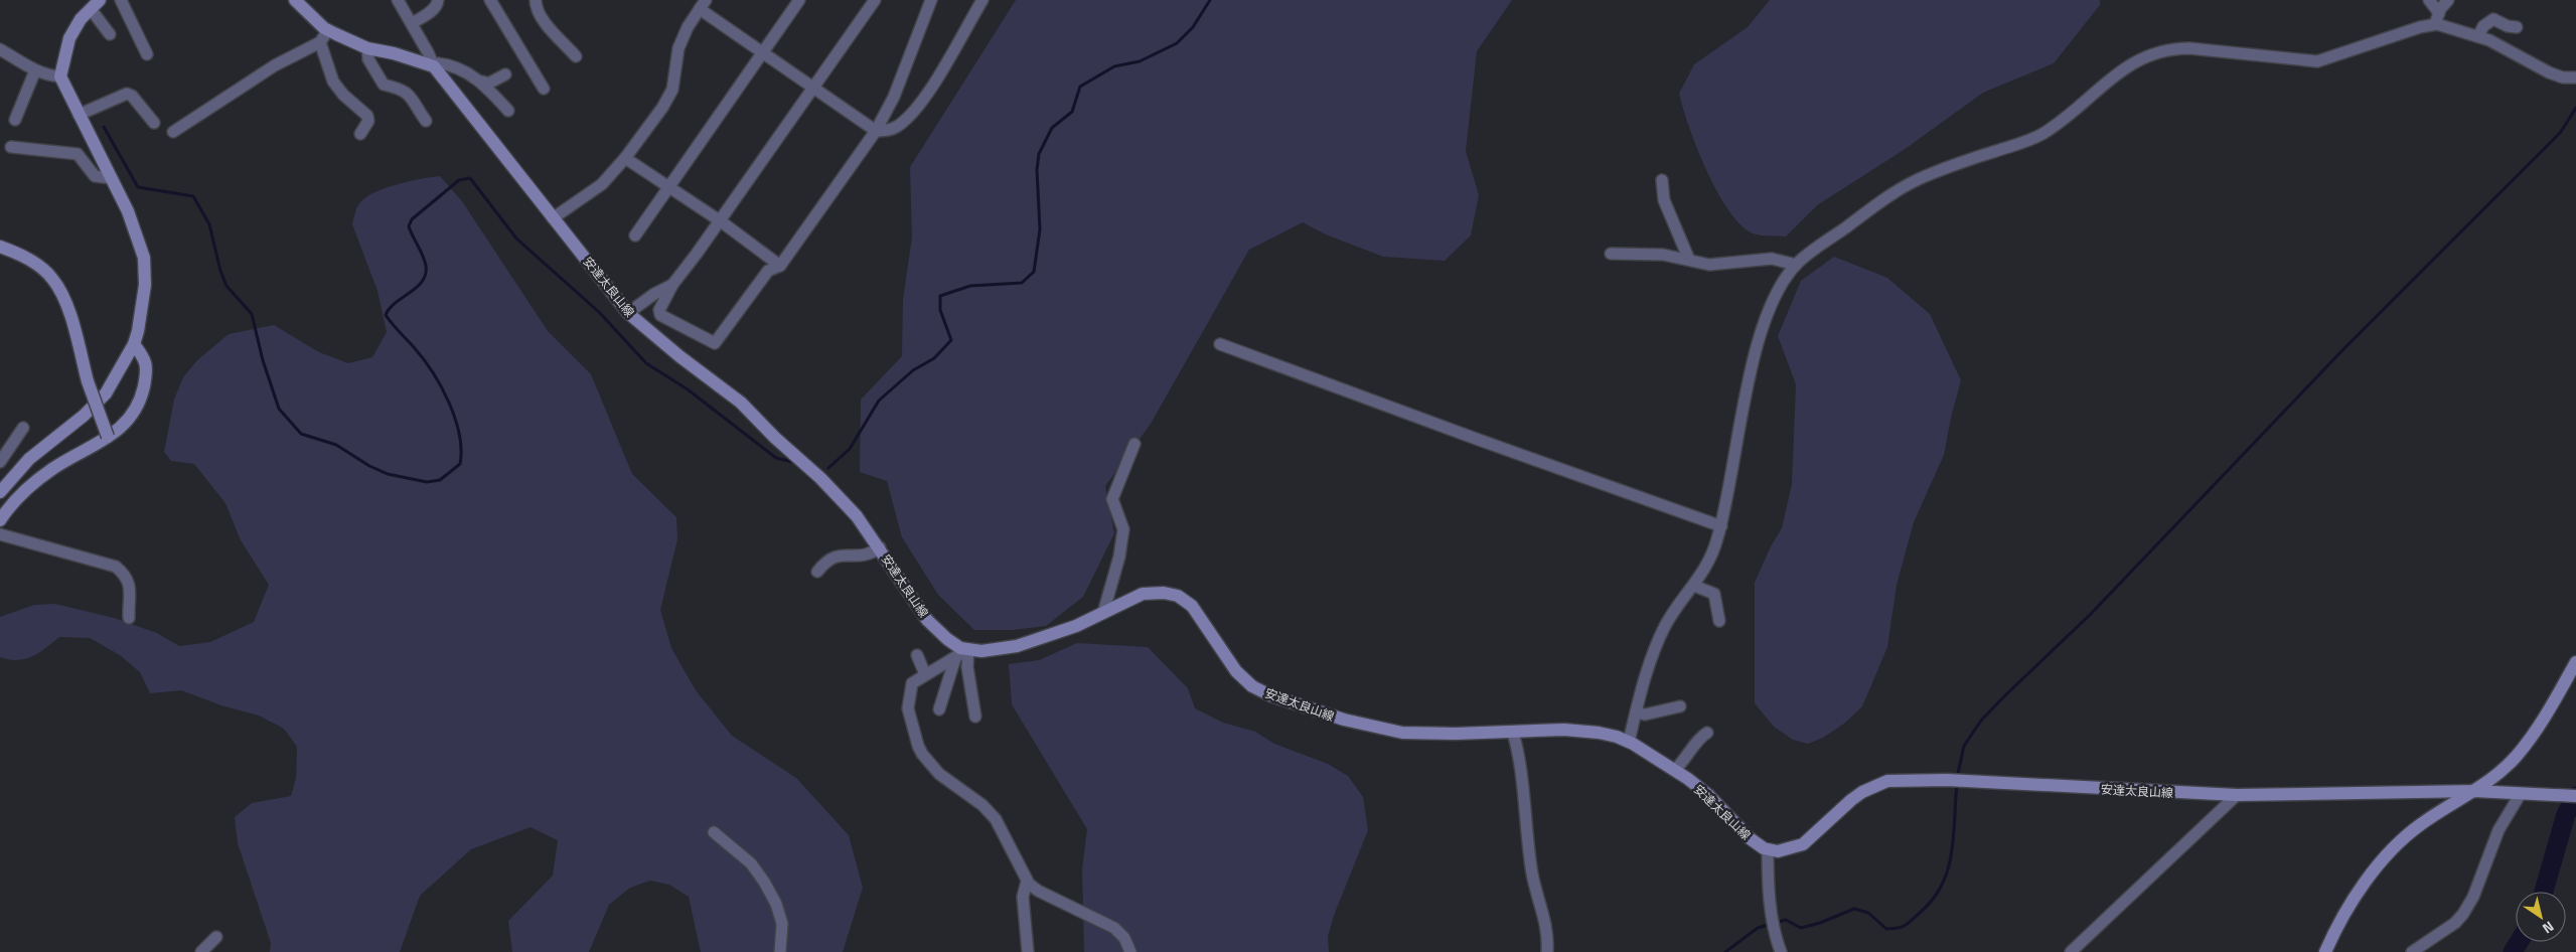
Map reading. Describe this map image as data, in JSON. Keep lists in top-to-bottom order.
{
  "streets": {
    "main road": ["安達太良山線"]
  },
  "north": "bottom right"
}
